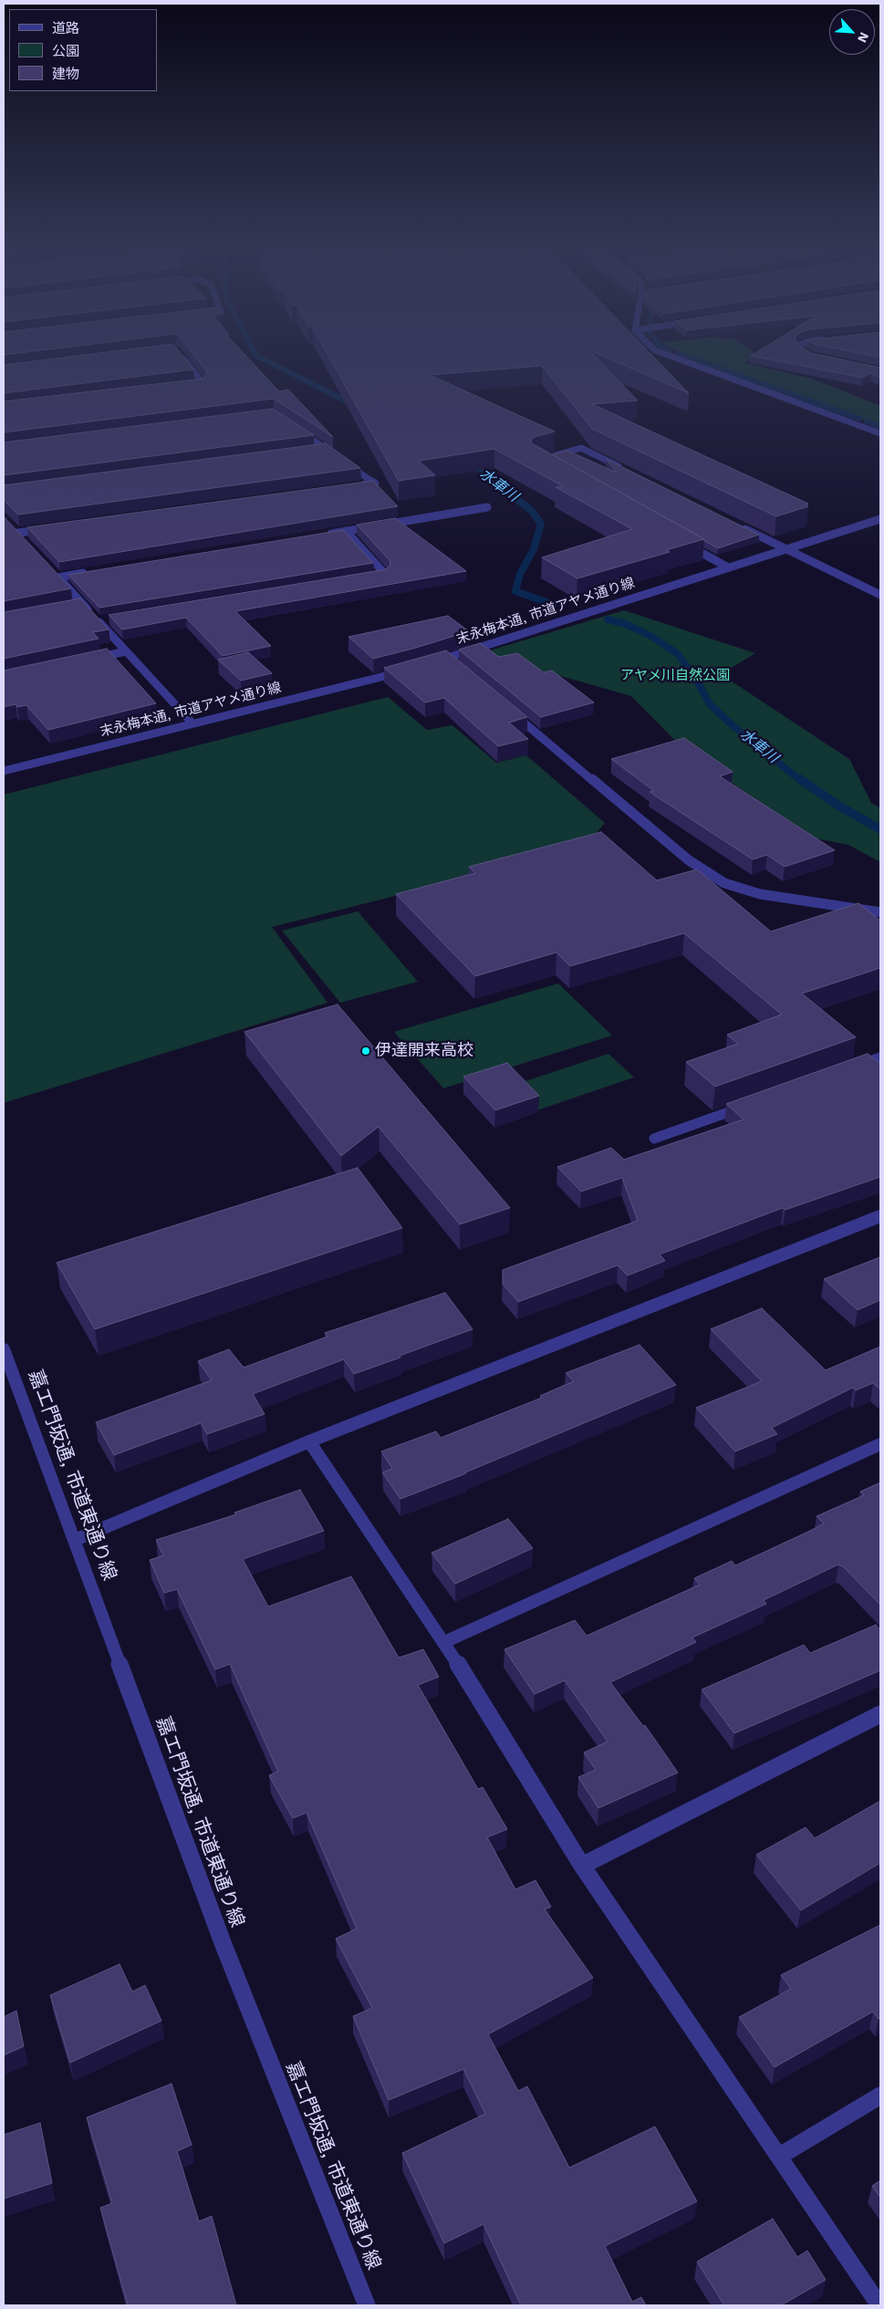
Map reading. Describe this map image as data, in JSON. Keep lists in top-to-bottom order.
{
  "streets": {
    "street": ["末永梅本通, 市道アヤメ通り線", "嘉エ門坂通, 市道東通り線"]
  },
  "water": ["水車川"],
  "parks": ["アヤメ川自然公園"],
  "places": ["伊達開来高校"],
  "legend": ["道路", "公園", "建物"],
  "north": "bottom right"
}
